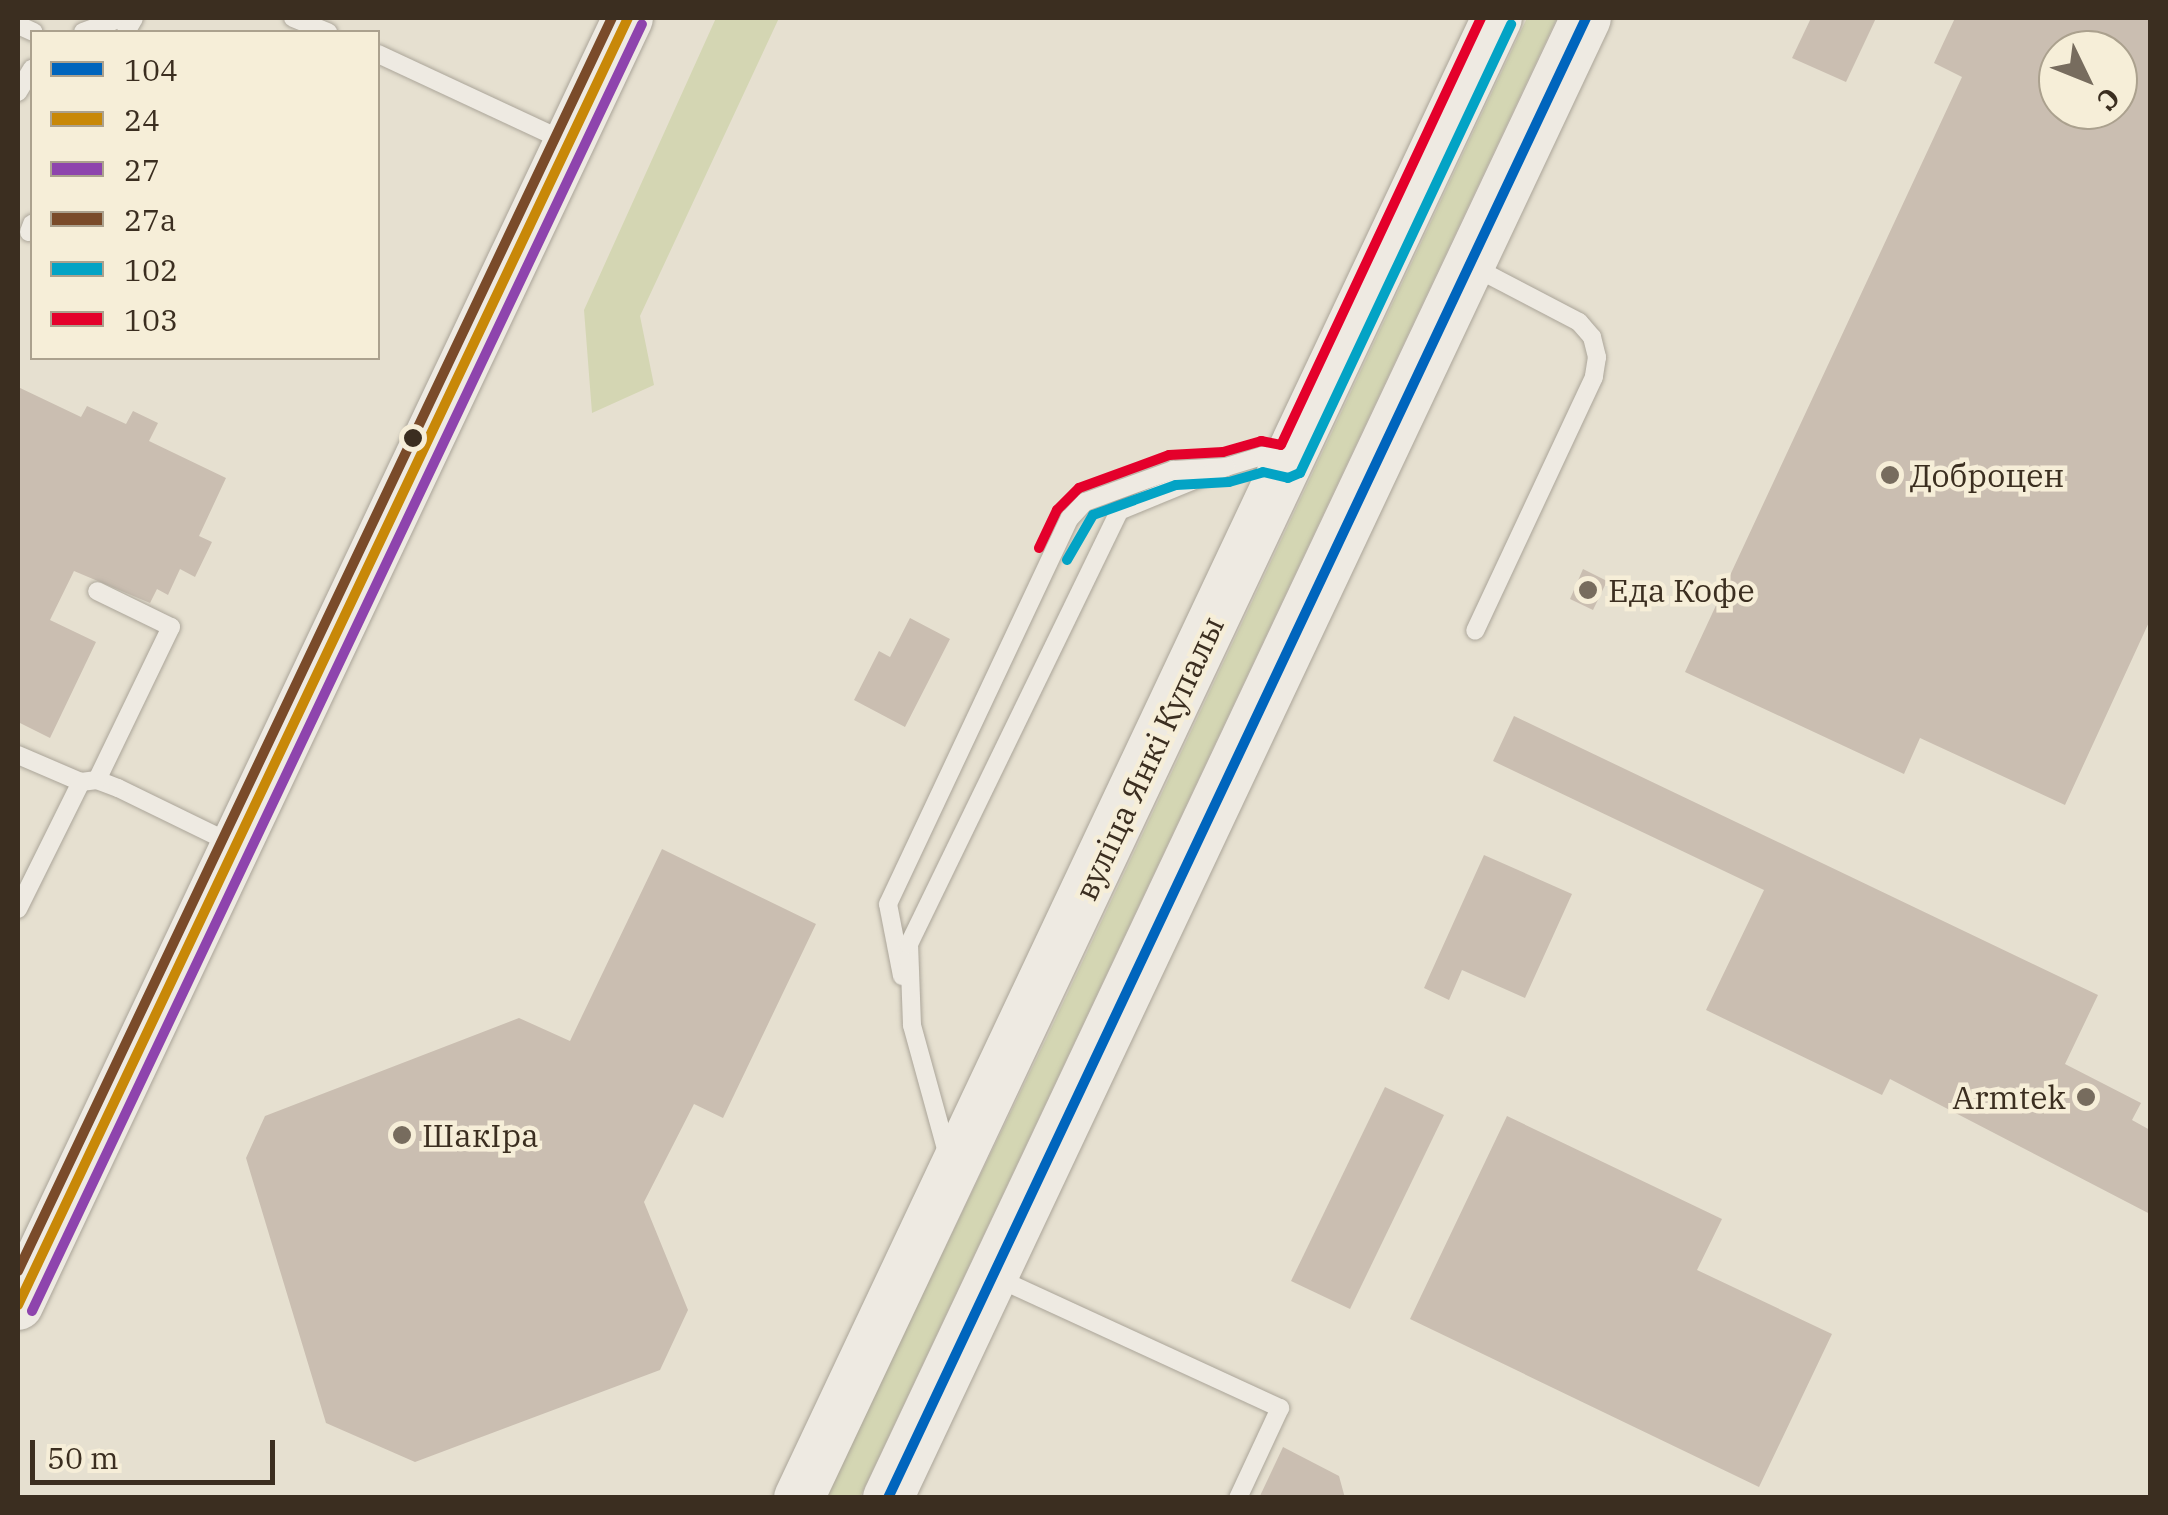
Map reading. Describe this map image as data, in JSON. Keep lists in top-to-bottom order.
{
  "streets": {
    "main road": ["вуліца Янкі Купалы"]
  },
  "places": [
    "Доброцен",
    "Еда Кофе",
    "Armtek",
    "ШакІра"
  ],
  "lines": [
    "transit line 104",
    "transit line 24",
    "transit line 27а",
    "transit line 103",
    "transit line 27",
    "transit line 102"
  ],
  "legend": [
    "104",
    "24",
    "27",
    "27а",
    "102",
    "103"
  ],
  "scale_bar": "50 m",
  "north": "bottom right"
}
